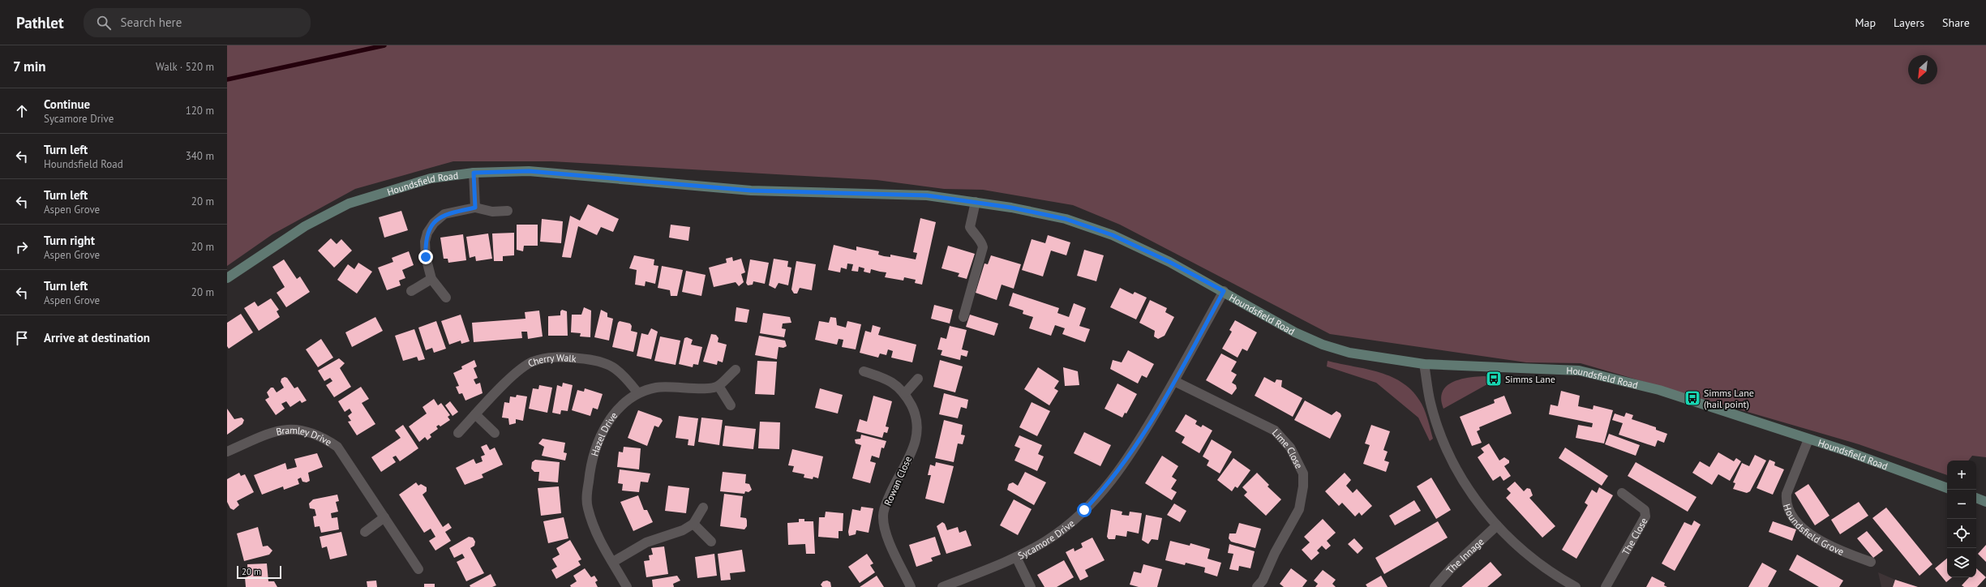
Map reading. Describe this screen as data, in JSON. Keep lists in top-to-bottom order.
{
  "streets": {
    "street": [
      "Houndsfield Road",
      "Cherry Walk",
      "Hazel Drive",
      "Bramley Drive",
      "Lime Close",
      "Rowan Close",
      "Houndsfield Grove",
      "The Close",
      "Sycamore Drive",
      "The Innage"
    ]
  },
  "crossings": [
    ["Houndsfield Road", "Houndsfield Grove"],
    ["Houndsfield Road", "Sycamore Drive"],
    ["Cherry Walk", "Hazel Drive"],
    ["Lime Close", "Sycamore Drive"]
  ],
  "places": {
    "bus stop": ["Simms Lane", "Simms Lane (hail point)"]
  },
  "scale_bar": "20 m",
  "north": "bottom left",
  "page": {
    "header": "Pathlet",
    "search": "Search here",
    "nav": ["Map", "Layers", "Share"],
    "heading": ["7 min", "Walk · 520 m"],
    "list": [
      ["Continue", "Sycamore Drive", "120 m"],
      ["Turn left", "Houndsfield Road", "340 m"],
      ["Turn left", "Aspen Grove", "20 m"],
      ["Turn right", "Aspen Grove", "20 m"],
      ["Turn left", "Aspen Grove", "20 m"],
      "Arrive at destination"
    ],
    "map_buttons": ["+", "−"],
    "scale": "20 m"
  }
}
